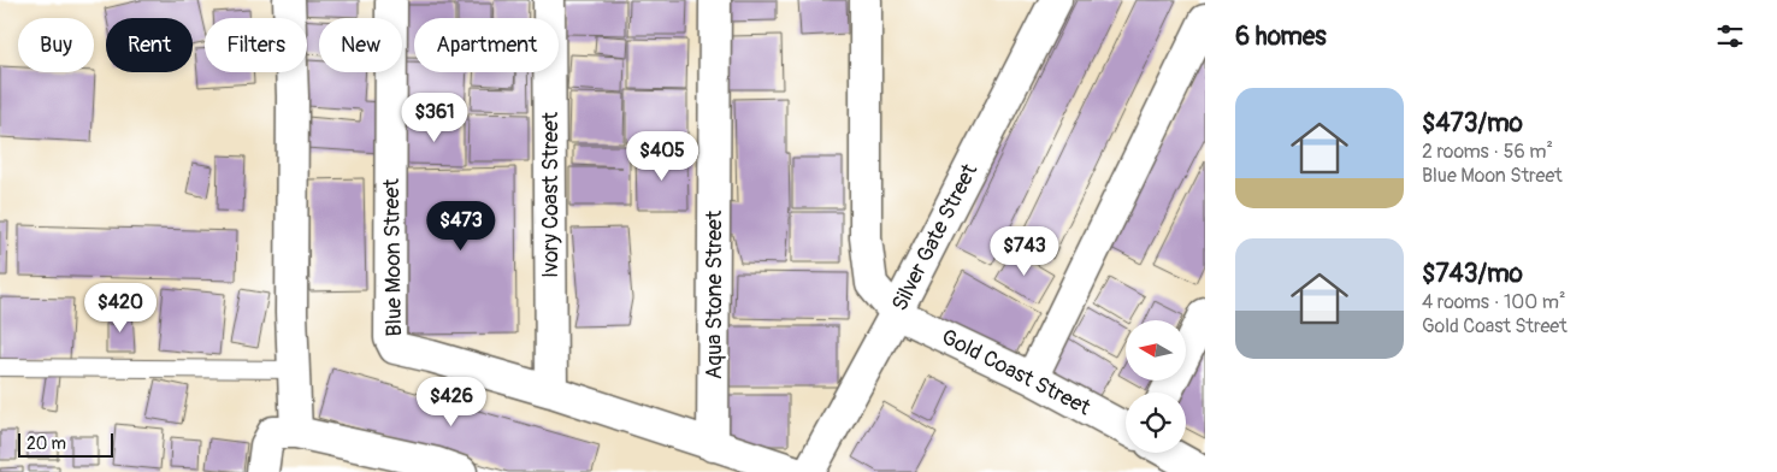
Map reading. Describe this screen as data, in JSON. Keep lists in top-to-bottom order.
{
  "streets": {
    "street": [
      "Ivory Coast Street",
      "Silver Gate Street",
      "Blue Moon Street",
      "Aqua Stone Street",
      "Gold Coast Street"
    ]
  },
  "crossings": [
    ["Ivory Coast Street", "Blue Moon Street"],
    ["Silver Gate Street", "Gold Coast Street"],
    ["Blue Moon Street", "Aqua Stone Street"]
  ],
  "scale_bar": "20 m",
  "north": "left",
  "page": {
    "heading": "6 homes",
    "chip": [
      "Buy",
      "Rent",
      "Filters",
      "New",
      "Apartment"
    ],
    "list": [
      {
        "name": "$473/mo",
        "note": "2 rooms · 56 m² · Blue Moon Street"
      },
      {
        "name": "$743/mo",
        "note": "4 rooms · 100 m² · Gold Coast Street"
      }
    ],
    "price": [
      "$361",
      "$405",
      "$473",
      "$743",
      "$420",
      "$426"
    ],
    "scale": "20 m"
  }
}
